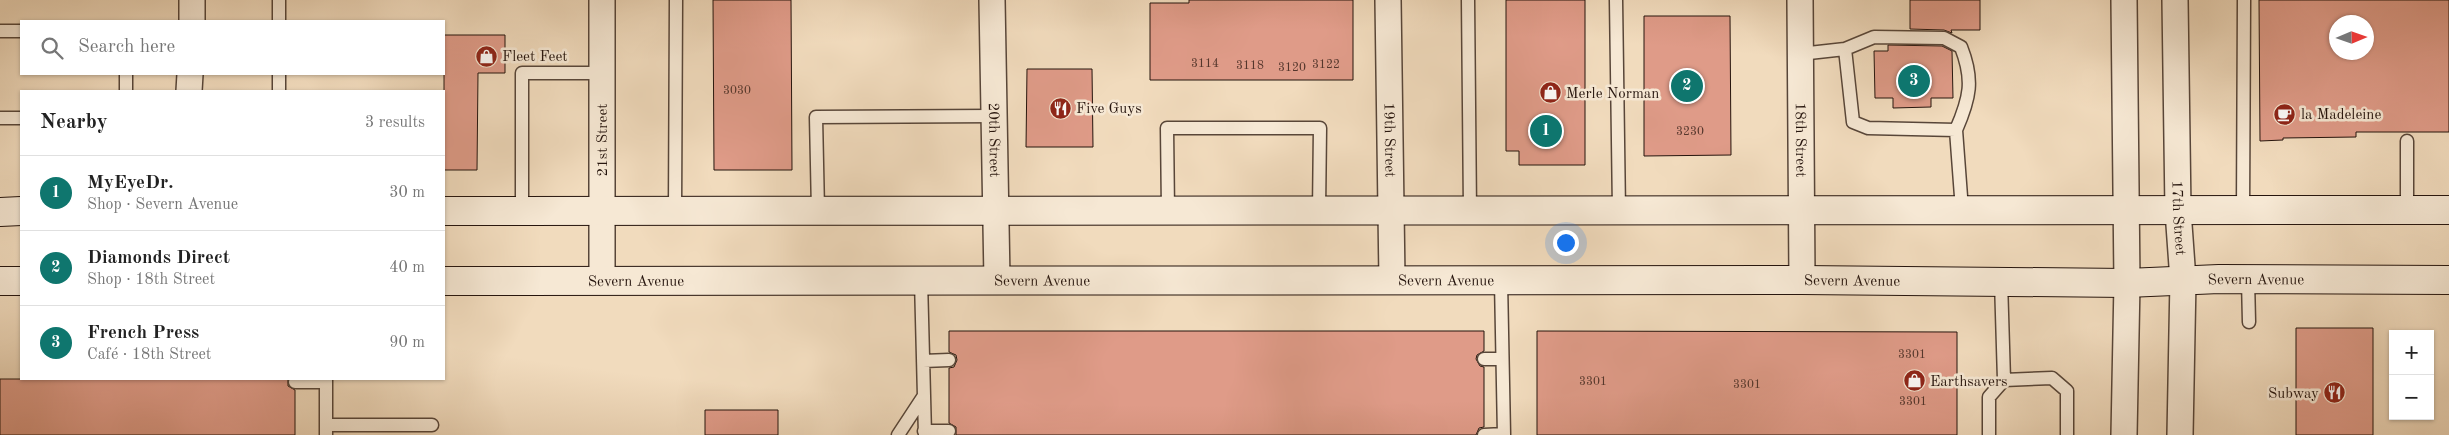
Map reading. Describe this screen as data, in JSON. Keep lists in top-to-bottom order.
{
  "streets": {
    "street": [
      "21st Street",
      "20th Street",
      "19th Street",
      "18th Street",
      "17th Street",
      "Severn Avenue"
    ]
  },
  "crossings": [
    ["21st Street", "Severn Avenue"],
    ["20th Street", "Severn Avenue"],
    ["19th Street", "Severn Avenue"],
    ["18th Street", "Severn Avenue"],
    ["17th Street", "Severn Avenue"]
  ],
  "places": {
    "shop": ["Fleet Feet", "Merle Norman", "Earthsavers"],
    "restaurant": ["Five Guys", "Subway"],
    "cafe": ["la Madeleine"]
  },
  "house_numbers": [
    "3114",
    "3122",
    "3118",
    "3120",
    "3030",
    "3230",
    "3301",
    "3301",
    "3301",
    "3301"
  ],
  "north": "right",
  "page": {
    "search": "Search here",
    "pins": ["3", "2", "1"],
    "heading": ["Nearby", "3 results"],
    "list": [
      {
        "mark": "1",
        "name": "MyEyeDr.",
        "note": "Shop · Severn Avenue",
        "value": "30 m"
      },
      {
        "mark": "2",
        "name": "Diamonds Direct",
        "note": "Shop · 18th Street",
        "value": "40 m"
      },
      {
        "mark": "3",
        "name": "French Press",
        "note": "Café · 18th Street",
        "value": "90 m"
      }
    ],
    "map_buttons": ["+", "−"]
  }
}
